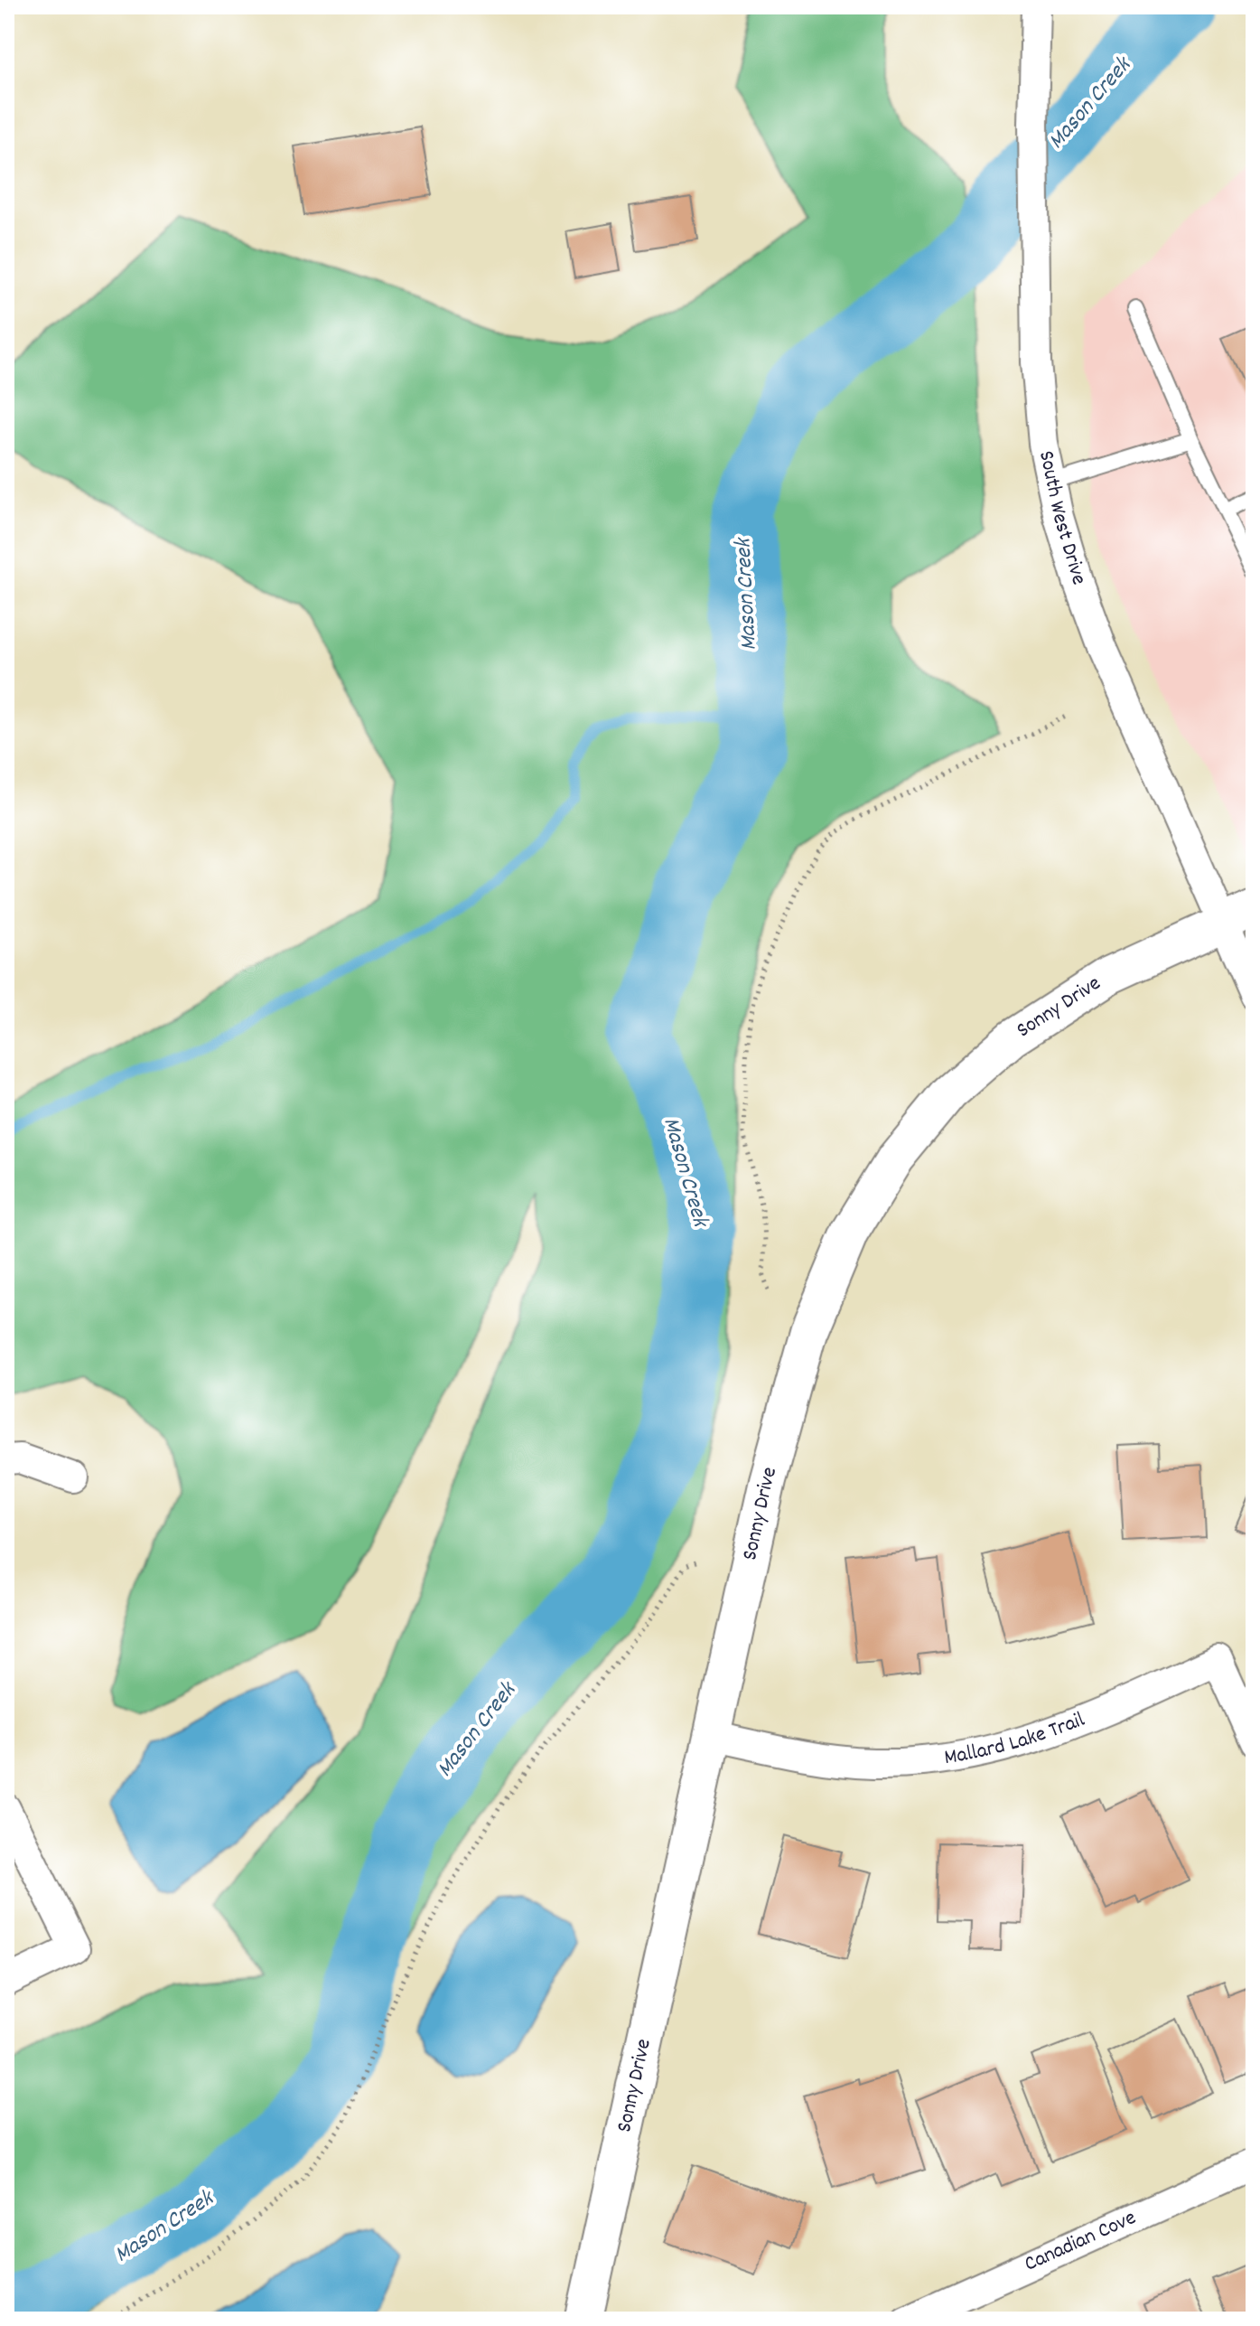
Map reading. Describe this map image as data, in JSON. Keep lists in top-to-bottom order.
{
  "streets": {
    "street": [
      "South West Drive",
      "Sonny Drive",
      "Mallard Lake Trail",
      "Canadian Cove"
    ]
  },
  "crossings": [
    ["South West Drive", "Sonny Drive"],
    ["Sonny Drive", "Mallard Lake Trail"]
  ],
  "water": ["Mason Creek"]
}
